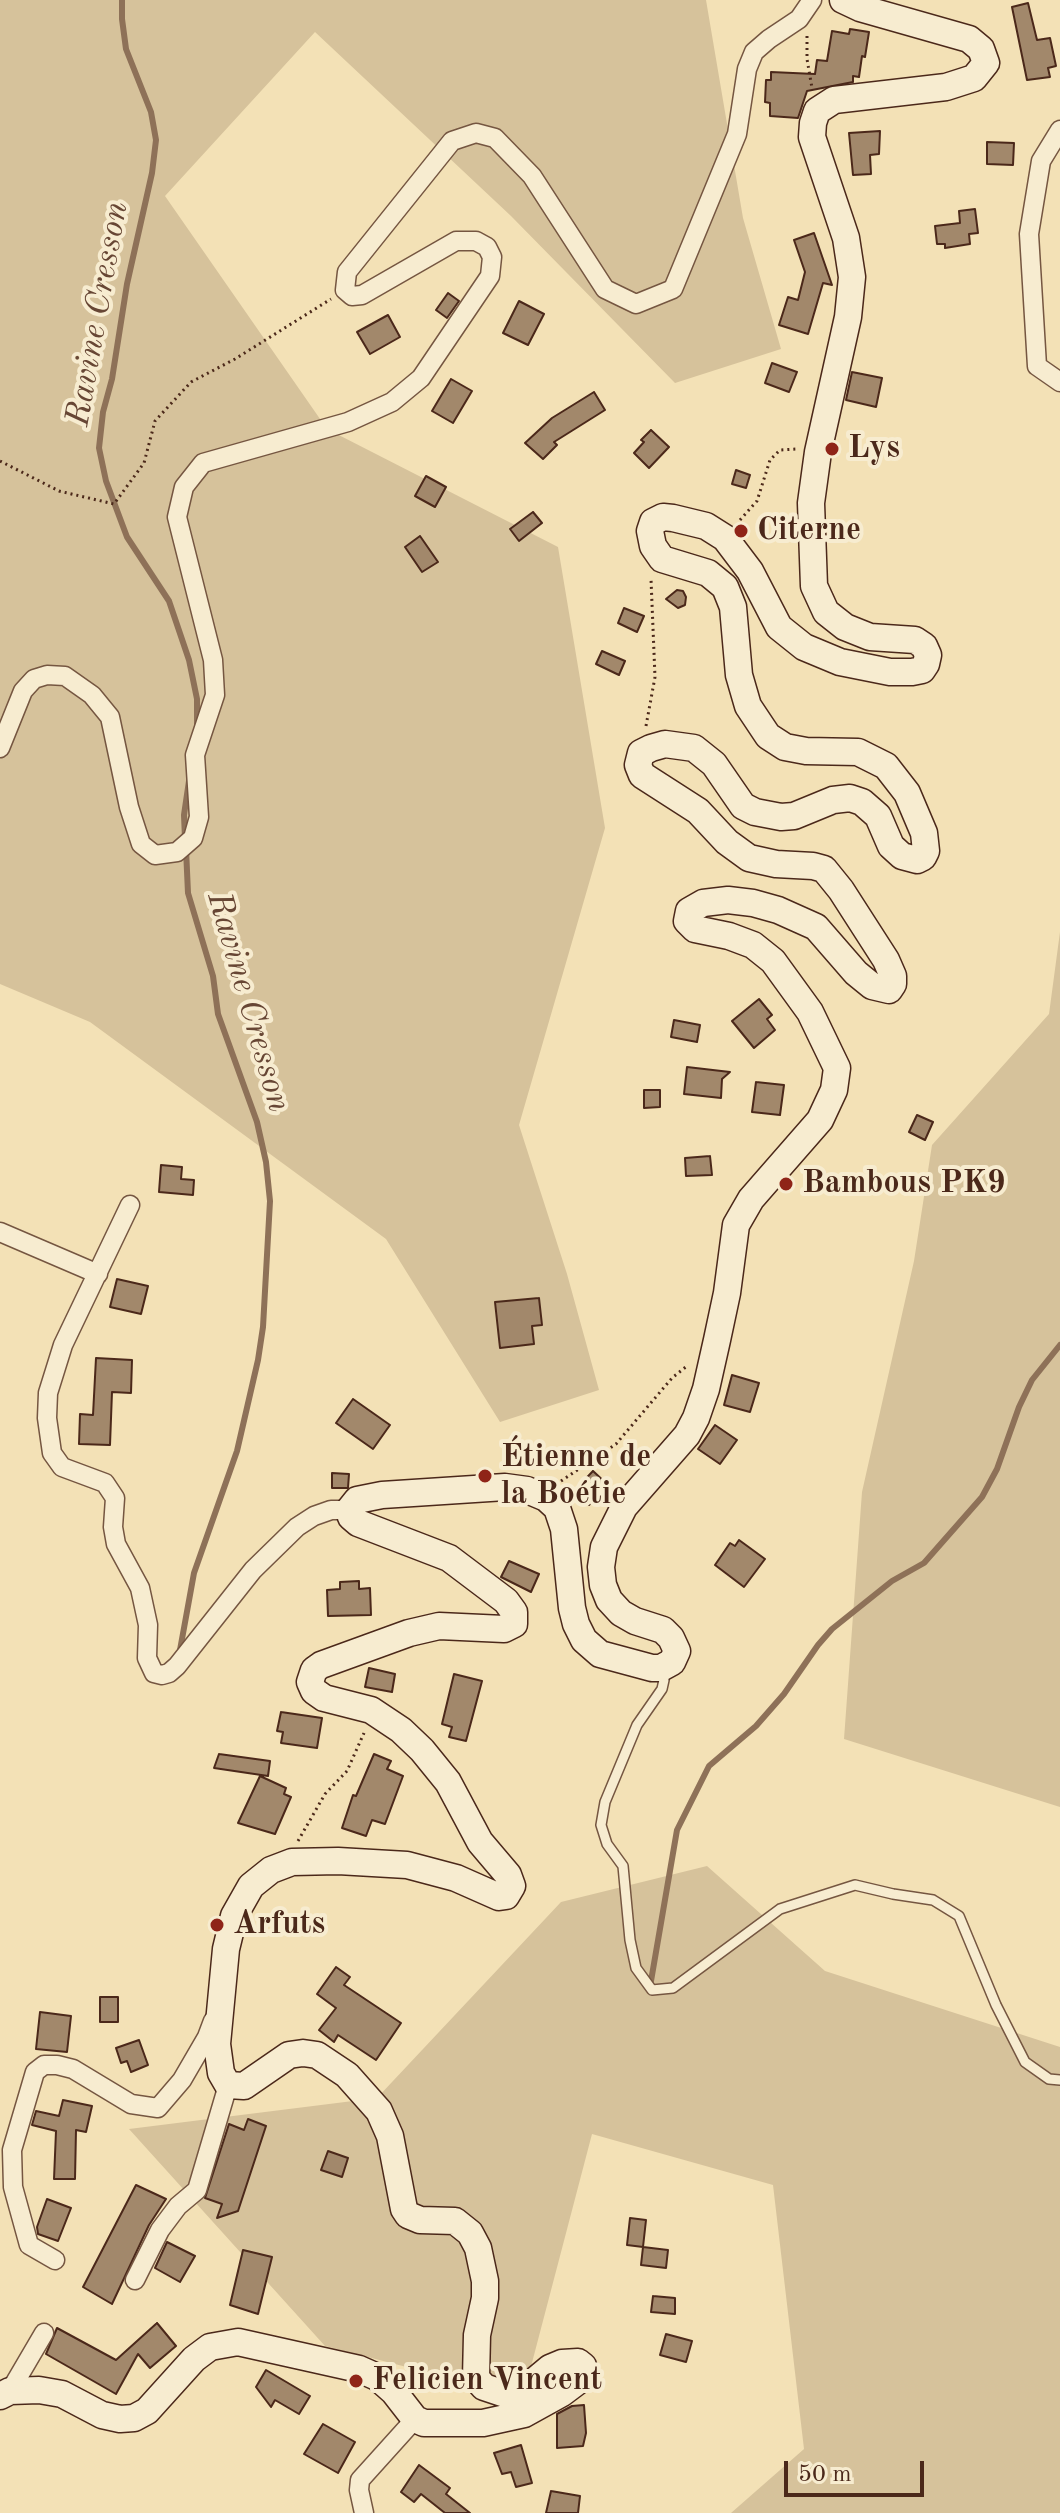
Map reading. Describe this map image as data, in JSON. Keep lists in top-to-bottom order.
{
  "water": ["Ravine Cresson"],
  "places": [
    "Lys",
    "Citerne",
    "Bambous PK9",
    "Étienne de la Boétie",
    "Arfuts",
    "Felicien Vincent"
  ],
  "scale_bar": "50 m"
}
